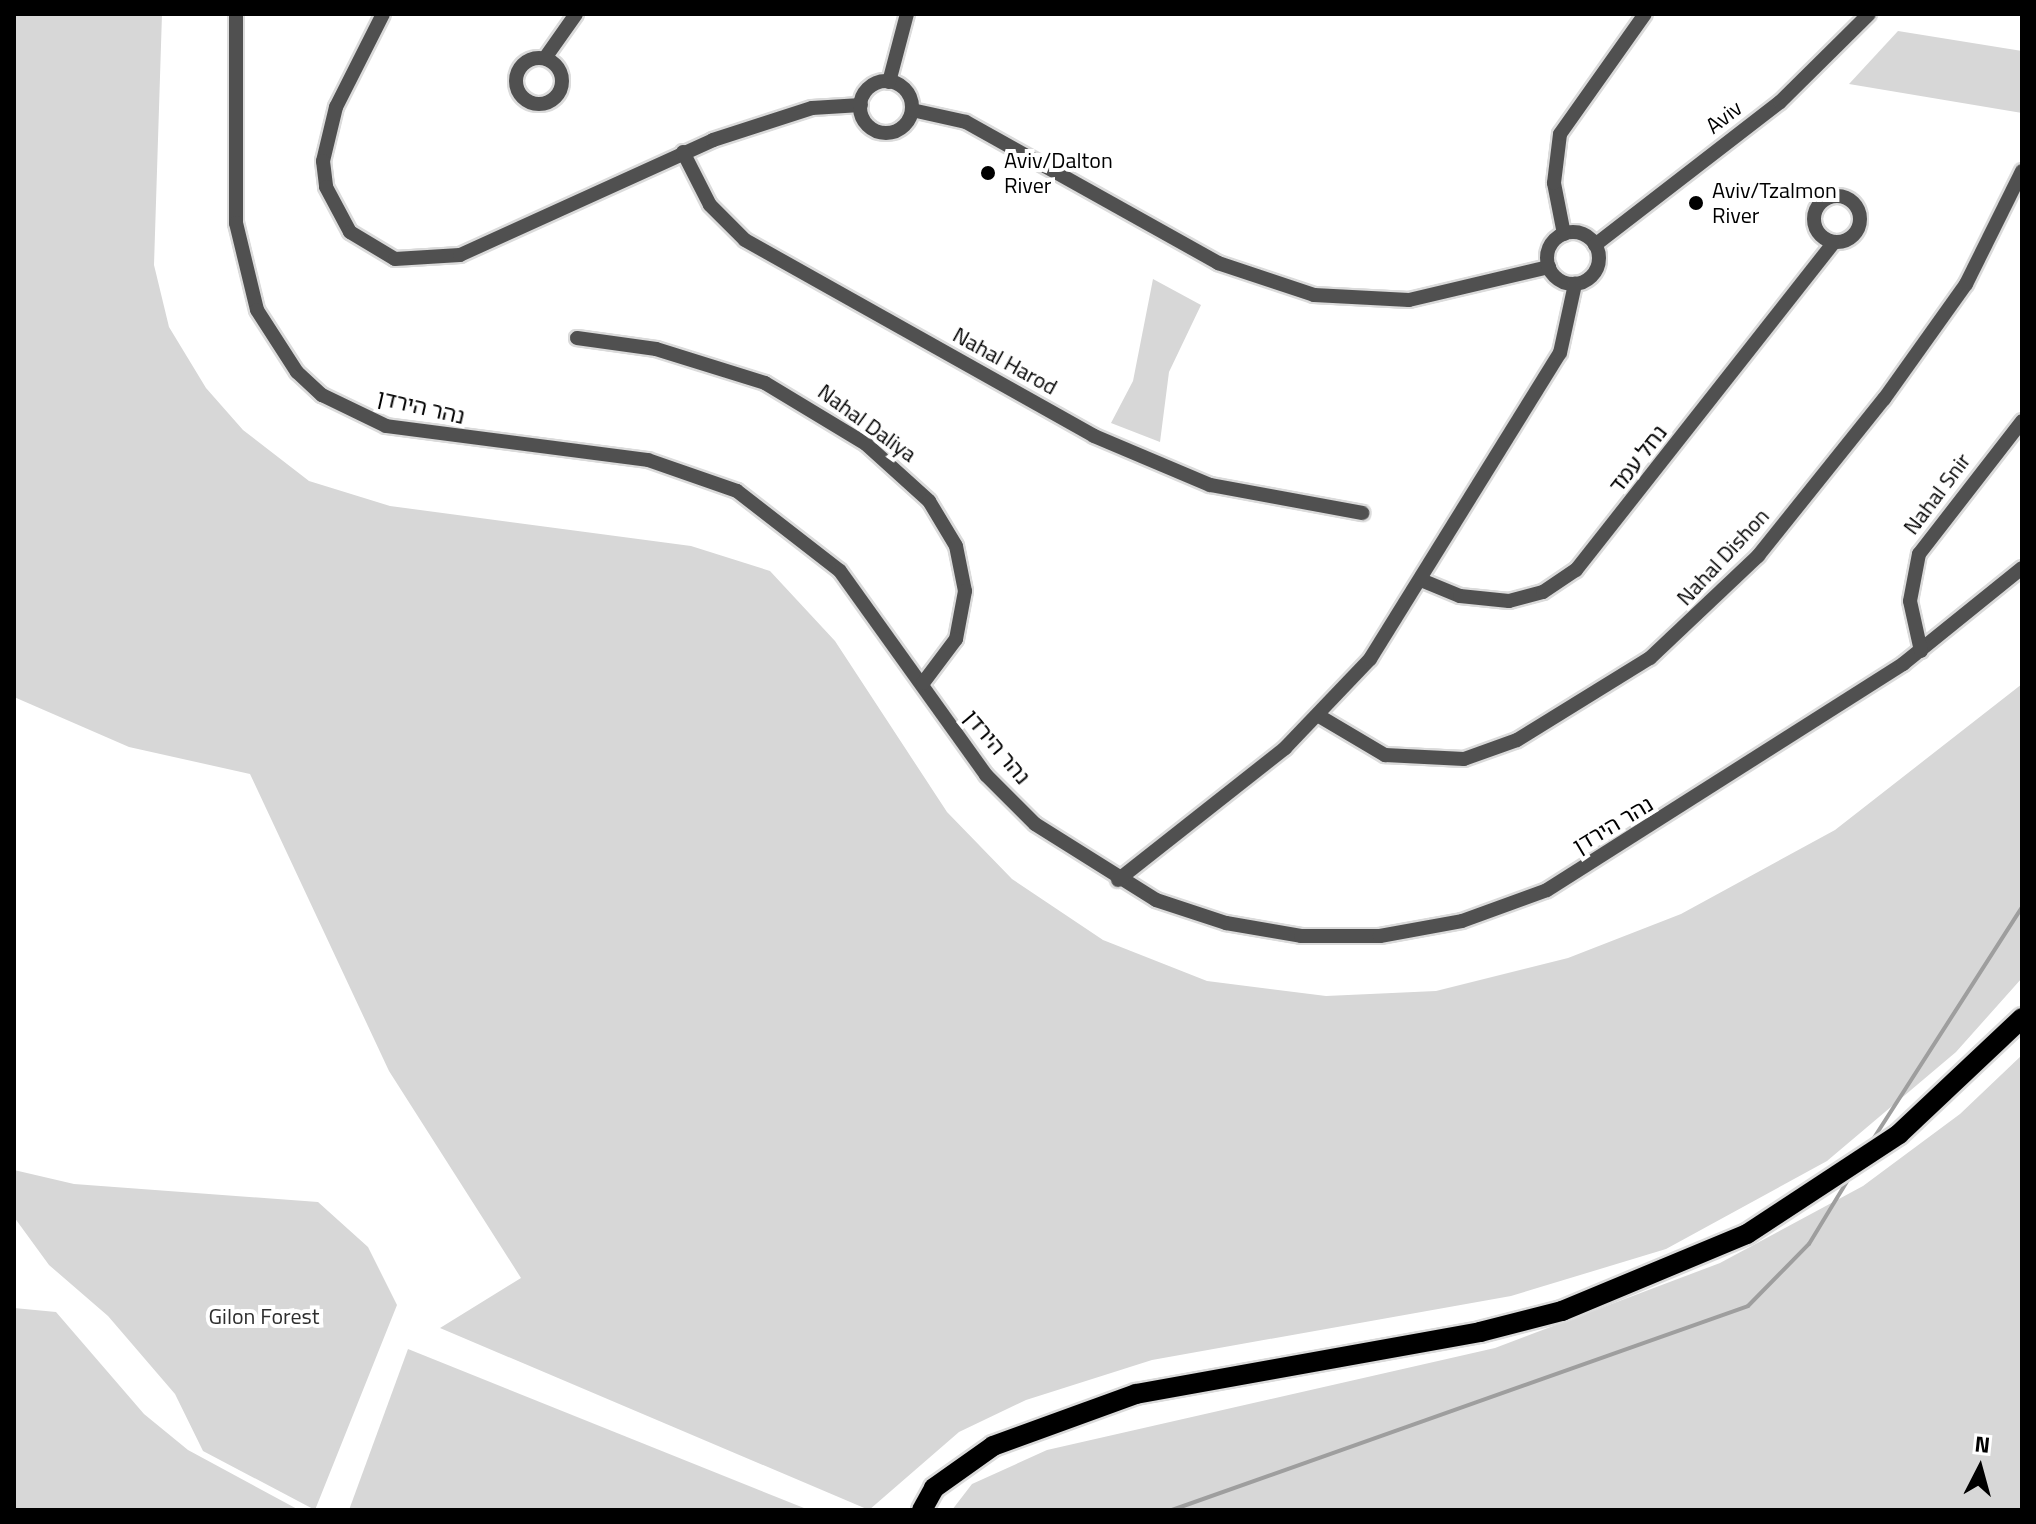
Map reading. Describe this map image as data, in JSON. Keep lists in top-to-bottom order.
{
  "streets": {
    "street": [
      "Aviv",
      "Nahal Harod",
      "נהר הירדן",
      "Nahal Daliya",
      "נחל עמד",
      "Nahal Snir",
      "Nahal Dishon"
    ]
  },
  "crossings": [
    ["נהר הירדן", "Nahal Daliya"],
    ["נהר הירדן", "Nahal Snir"]
  ],
  "parks": ["Gilon Forest"],
  "places": ["Aviv/Dalton River", "Aviv/Tzalmon River"],
  "north": "top"
}
